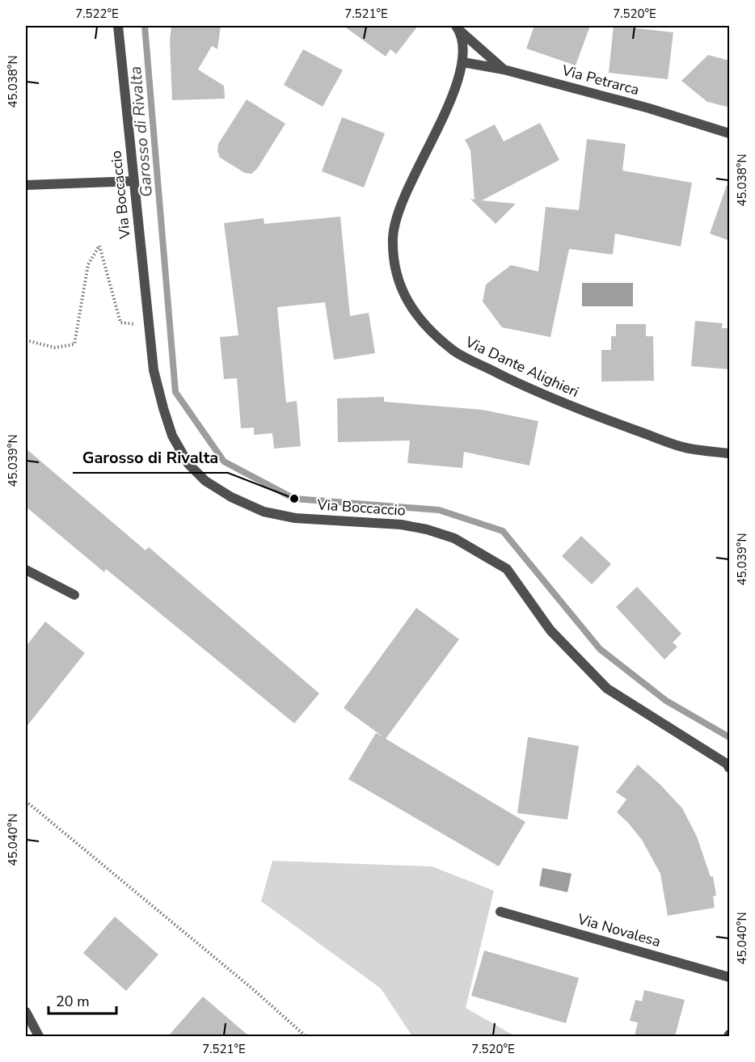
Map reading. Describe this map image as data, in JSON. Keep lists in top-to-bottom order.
{
  "streets": {
    "street": [
      "Via Petrarca",
      "Via Boccaccio",
      "Via Dante Alighieri",
      "Via Novalesa"
    ]
  },
  "crossings": [
    ["Via Petrarca", "Via Dante Alighieri"]
  ],
  "water": ["Garosso di Rivalta"],
  "places": ["Garosso di Rivalta"],
  "scale_bar": "20 m",
  "coordinates": [
    "7.522°E",
    "7.521°E",
    "7.520°E",
    "45.038°N",
    "45.039°N",
    "45.040°N"
  ]
}
